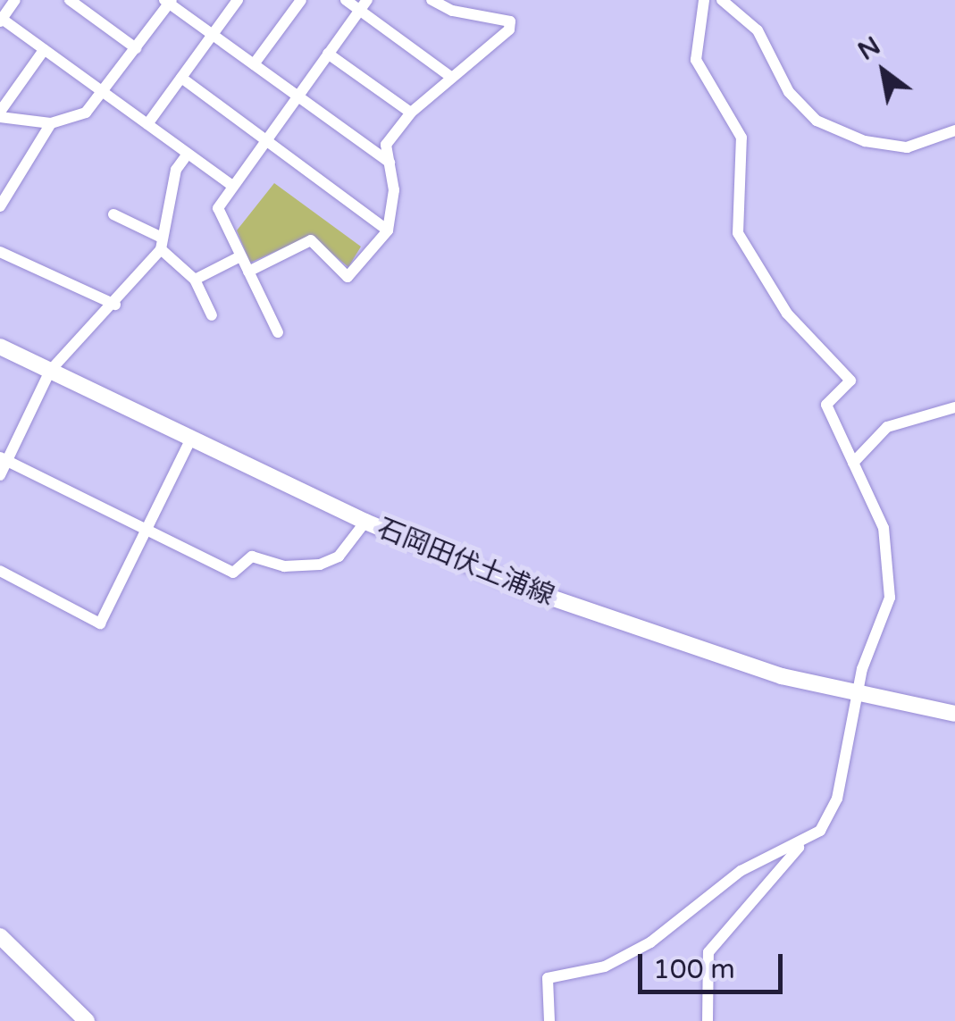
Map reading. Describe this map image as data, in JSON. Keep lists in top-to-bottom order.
{
  "streets": {
    "main road": ["石岡田伏土浦線"]
  },
  "scale_bar": "100 m",
  "north": "top left"
}
